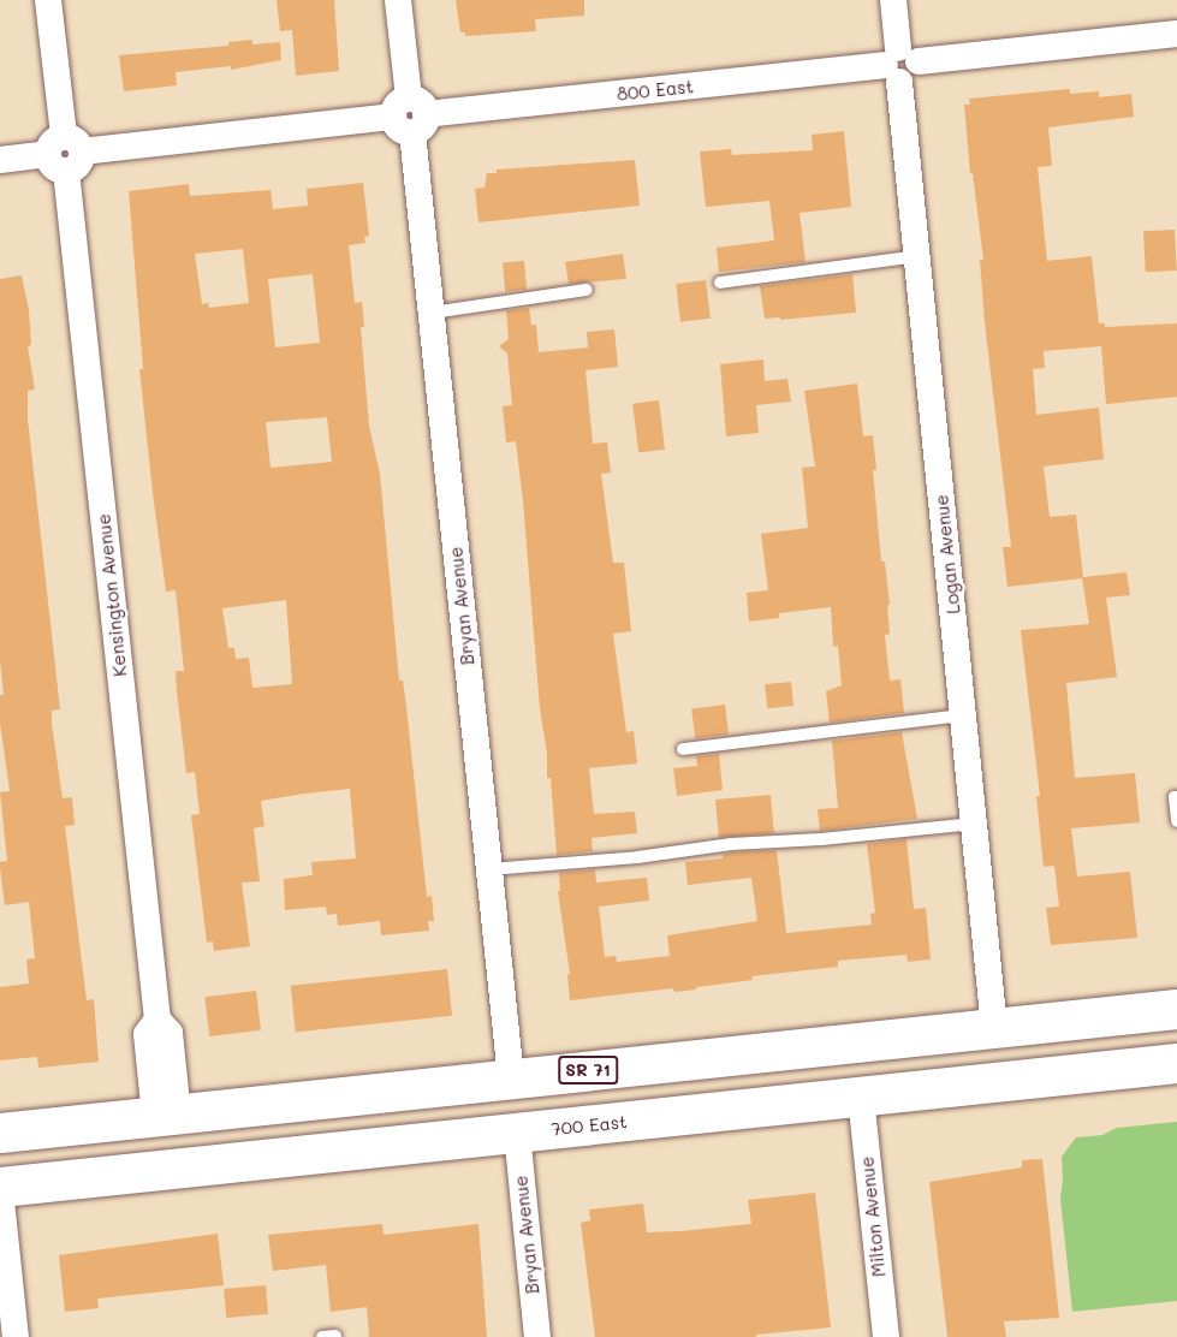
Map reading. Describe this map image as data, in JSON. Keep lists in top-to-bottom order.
{
  "streets": {
    "main road": ["SR 71", "700 East"],
    "street": [
      "800 East",
      "Logan Avenue",
      "Kensington Avenue",
      "Bryan Avenue",
      "Milton Avenue"
    ]
  },
  "crossings": [
    ["800 East", "Logan Avenue"],
    ["800 East", "Kensington Avenue"],
    ["800 East", "Bryan Avenue"],
    ["Logan Avenue", "SR 71"],
    ["Kensington Avenue", "SR 71"],
    ["Bryan Avenue", "SR 71"],
    ["Bryan Avenue", "700 East"],
    ["700 East", "Milton Avenue"]
  ]
}
